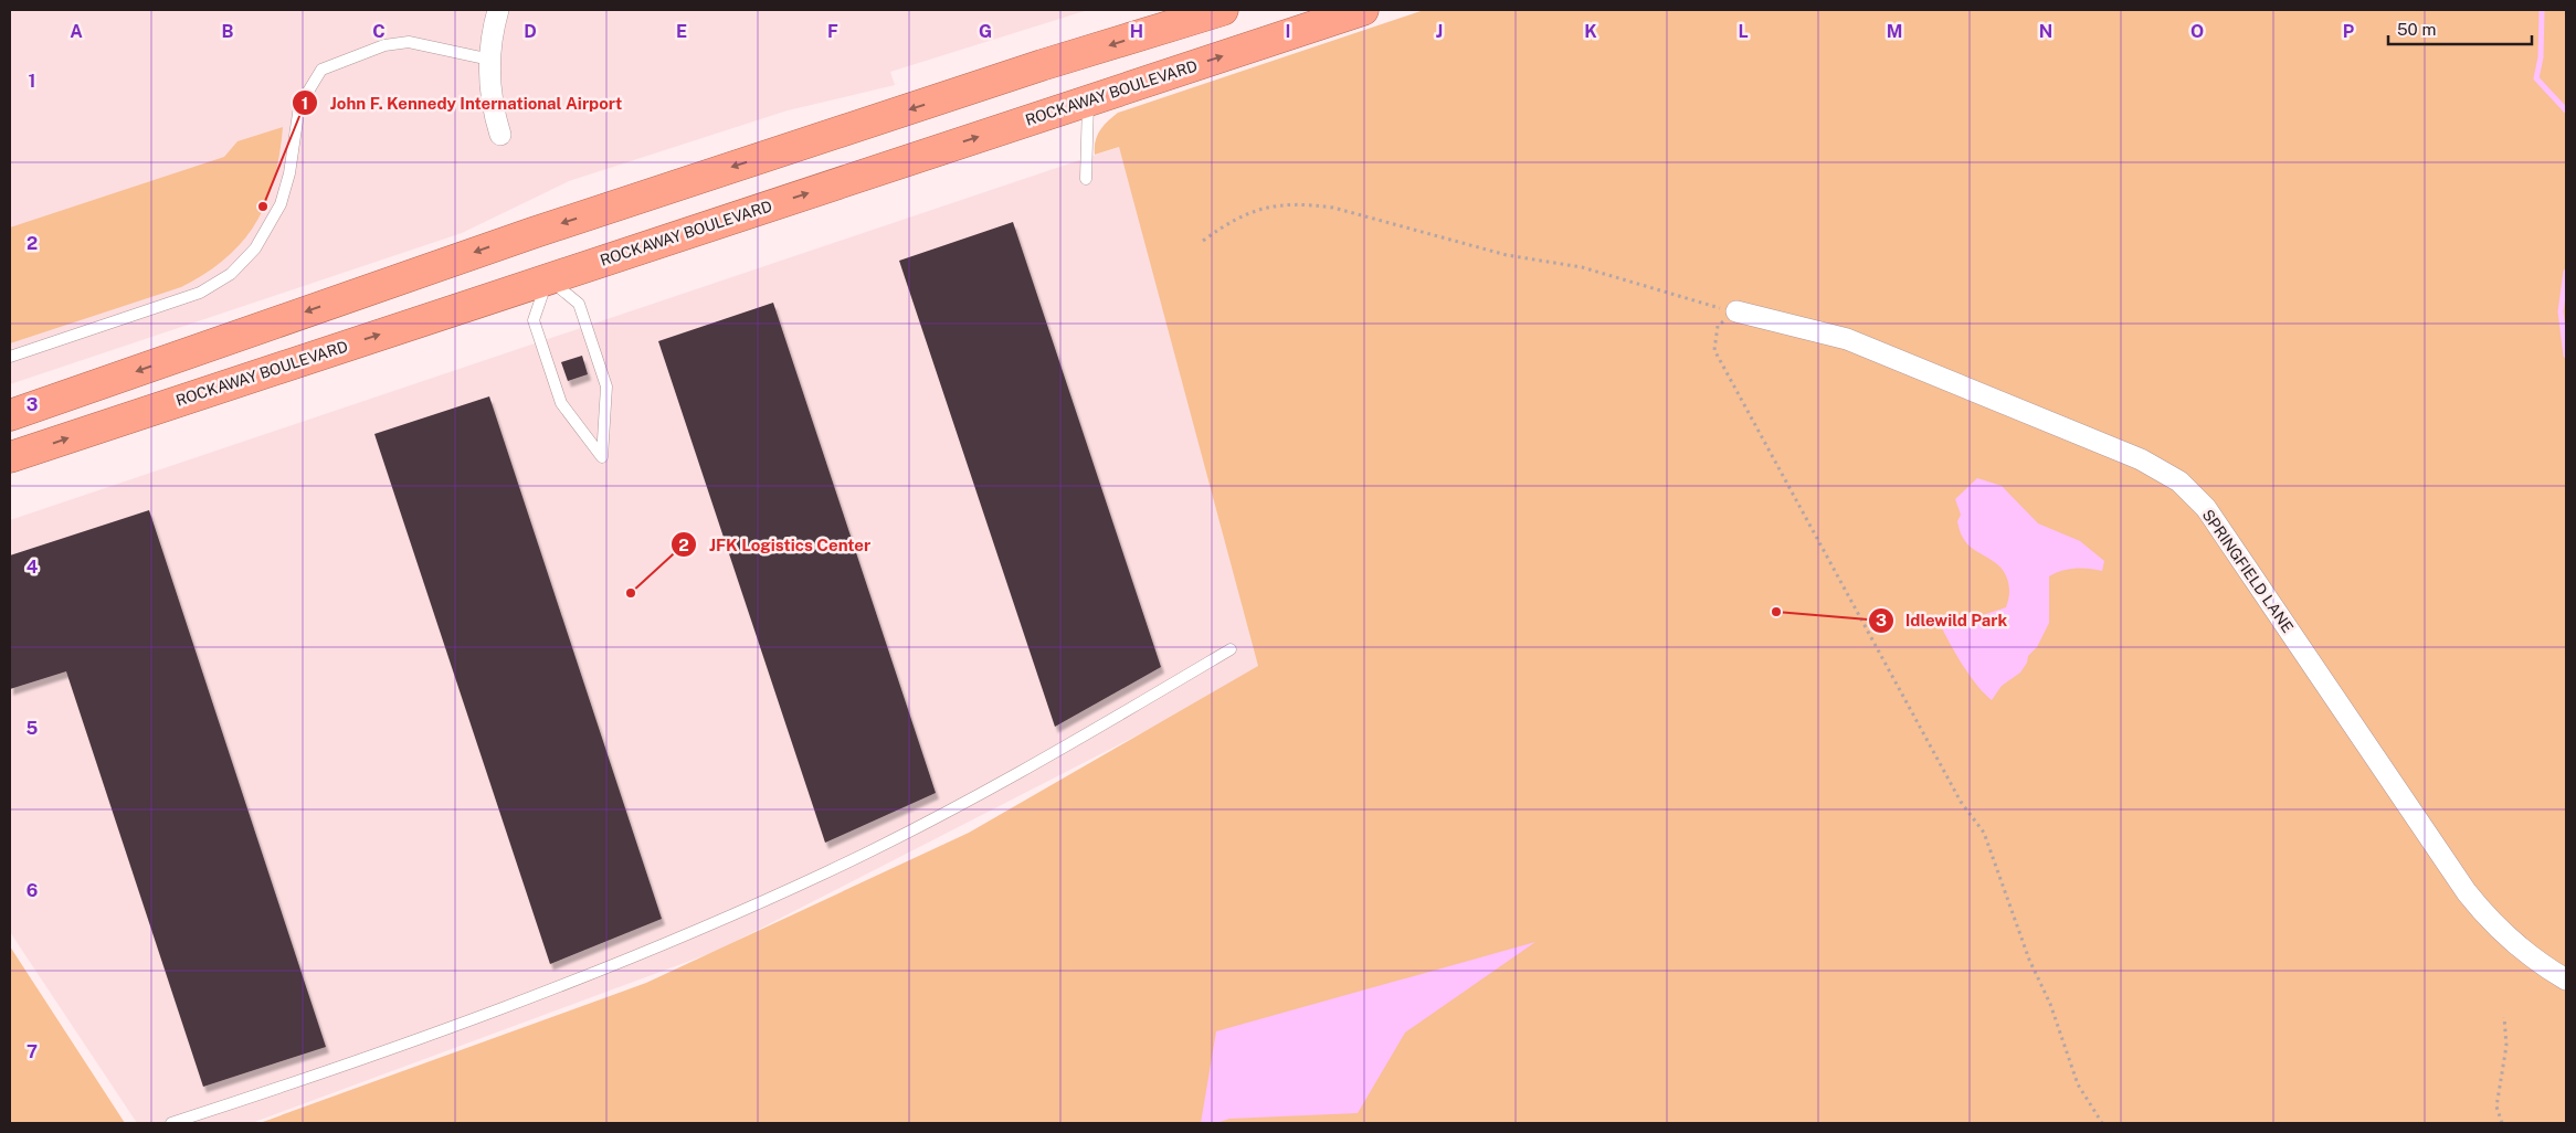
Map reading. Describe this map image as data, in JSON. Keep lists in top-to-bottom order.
{
  "streets": {
    "highway": ["ROCKAWAY BOULEVARD"],
    "street": ["SPRINGFIELD LANE"]
  },
  "places": ["John F. Kennedy International Airport", "JFK Logistics Center", "Idlewild Park"],
  "scale_bar": "50 m",
  "grid": {
    "columns": [
      "A",
      "B",
      "C",
      "D",
      "E",
      "F",
      "G",
      "H",
      "I",
      "J",
      "K",
      "L",
      "M",
      "N",
      "O",
      "P"
    ],
    "rows": [
      "1",
      "2",
      "3",
      "4",
      "5",
      "6",
      "7"
    ]
  }
}
